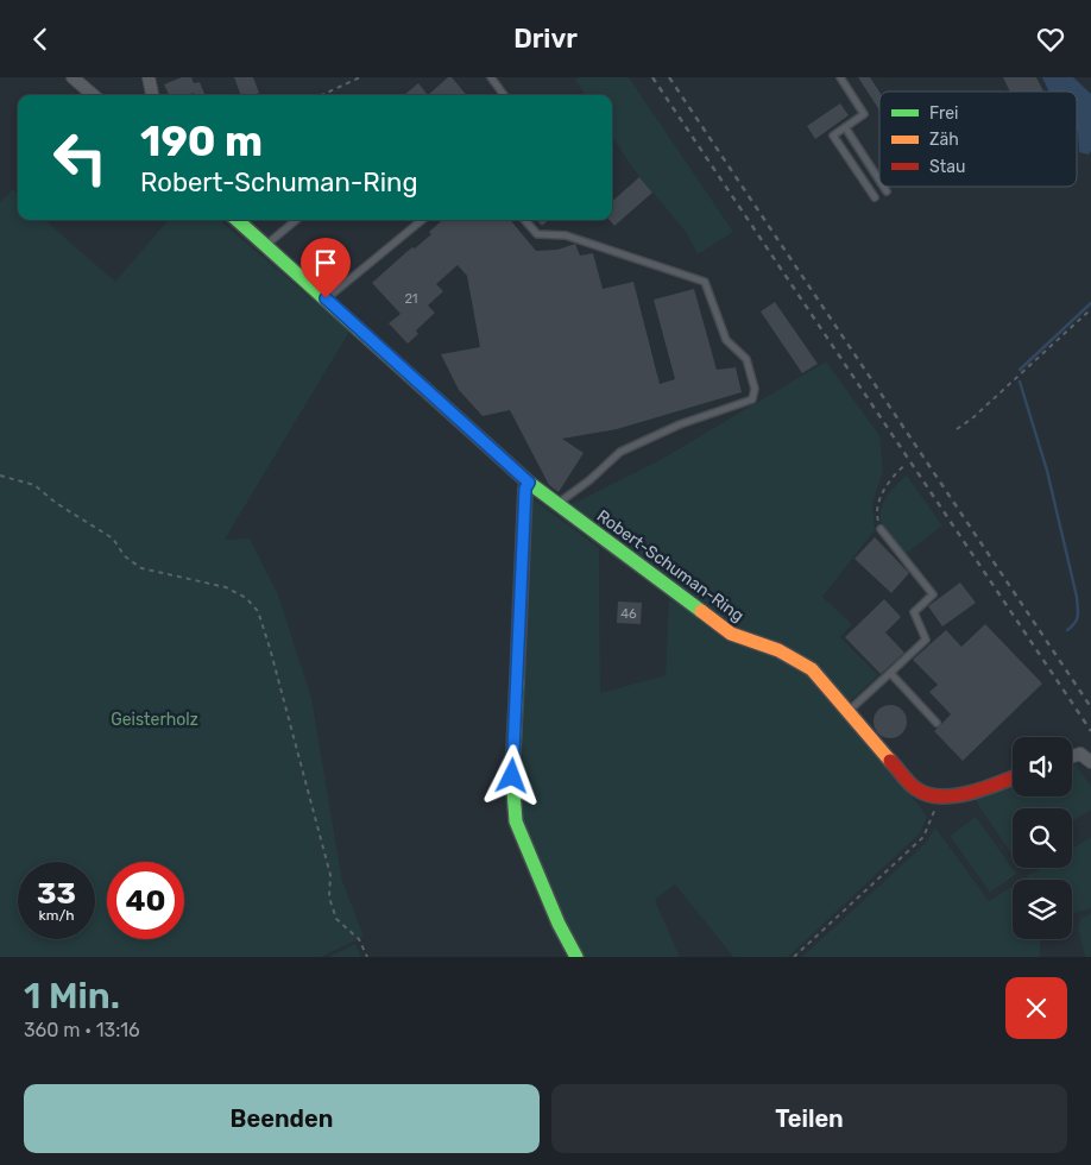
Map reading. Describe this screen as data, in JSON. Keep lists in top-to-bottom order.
{
  "streets": {
    "street": ["Robert-Schuman-Ring"]
  },
  "parks": ["Geisterholz"],
  "house_numbers": ["21", "46"],
  "legend": ["Frei", "Zäh", "Stau"],
  "page": {
    "header": "Drivr",
    "turn": ["190 m", "Robert-Schuman-Ring"],
    "speed": "33 km/h",
    "limit": "40",
    "heading": ["1 Min.", "360 m · 13:16"],
    "buttons": ["Beenden", "Teilen"]
  }
}
